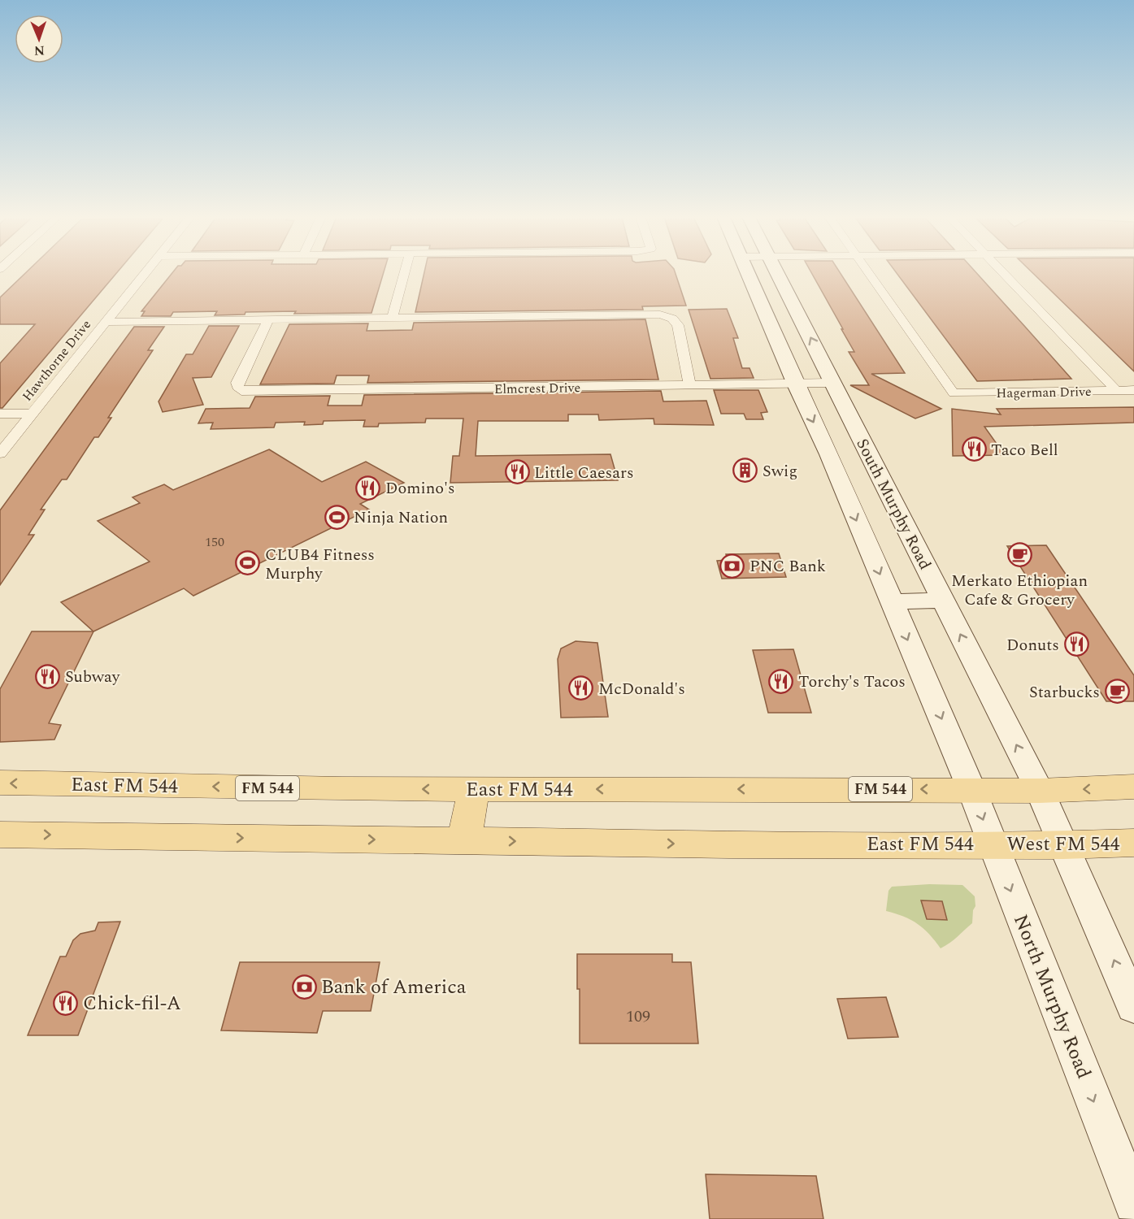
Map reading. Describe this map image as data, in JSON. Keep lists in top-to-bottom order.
{
  "streets": {
    "main road": [
      "South Murphy Road",
      "East FM 544",
      "FM 544",
      "West FM 544",
      "North Murphy Road"
    ],
    "street": ["Hawthorne Drive", "Elmcrest Drive", "Hagerman Drive"]
  },
  "crossings": [
    ["Elmcrest Drive", "South Murphy Road"],
    ["South Murphy Road", "East FM 544"],
    ["South Murphy Road", "FM 544"],
    ["East FM 544", "FM 544"],
    ["East FM 544", "West FM 544"],
    ["East FM 544", "North Murphy Road"],
    ["West FM 544", "North Murphy Road"]
  ],
  "places": {
    "restaurant": [
      "Taco Bell",
      "Little Caesars",
      "Domino's",
      "Donuts",
      "Subway",
      "Torchy's Tacos",
      "McDonald's",
      "Chick-fil-A"
    ],
    "building": ["Swig"],
    "sports": ["Ninja Nation", "CLUB4 Fitness Murphy"],
    "cafe": ["Merkato Ethiopian Cafe & Grocery", "Starbucks"],
    "bank": ["PNC Bank", "Bank of America"]
  },
  "house_numbers": ["150", "109"],
  "north": "bottom"
}
